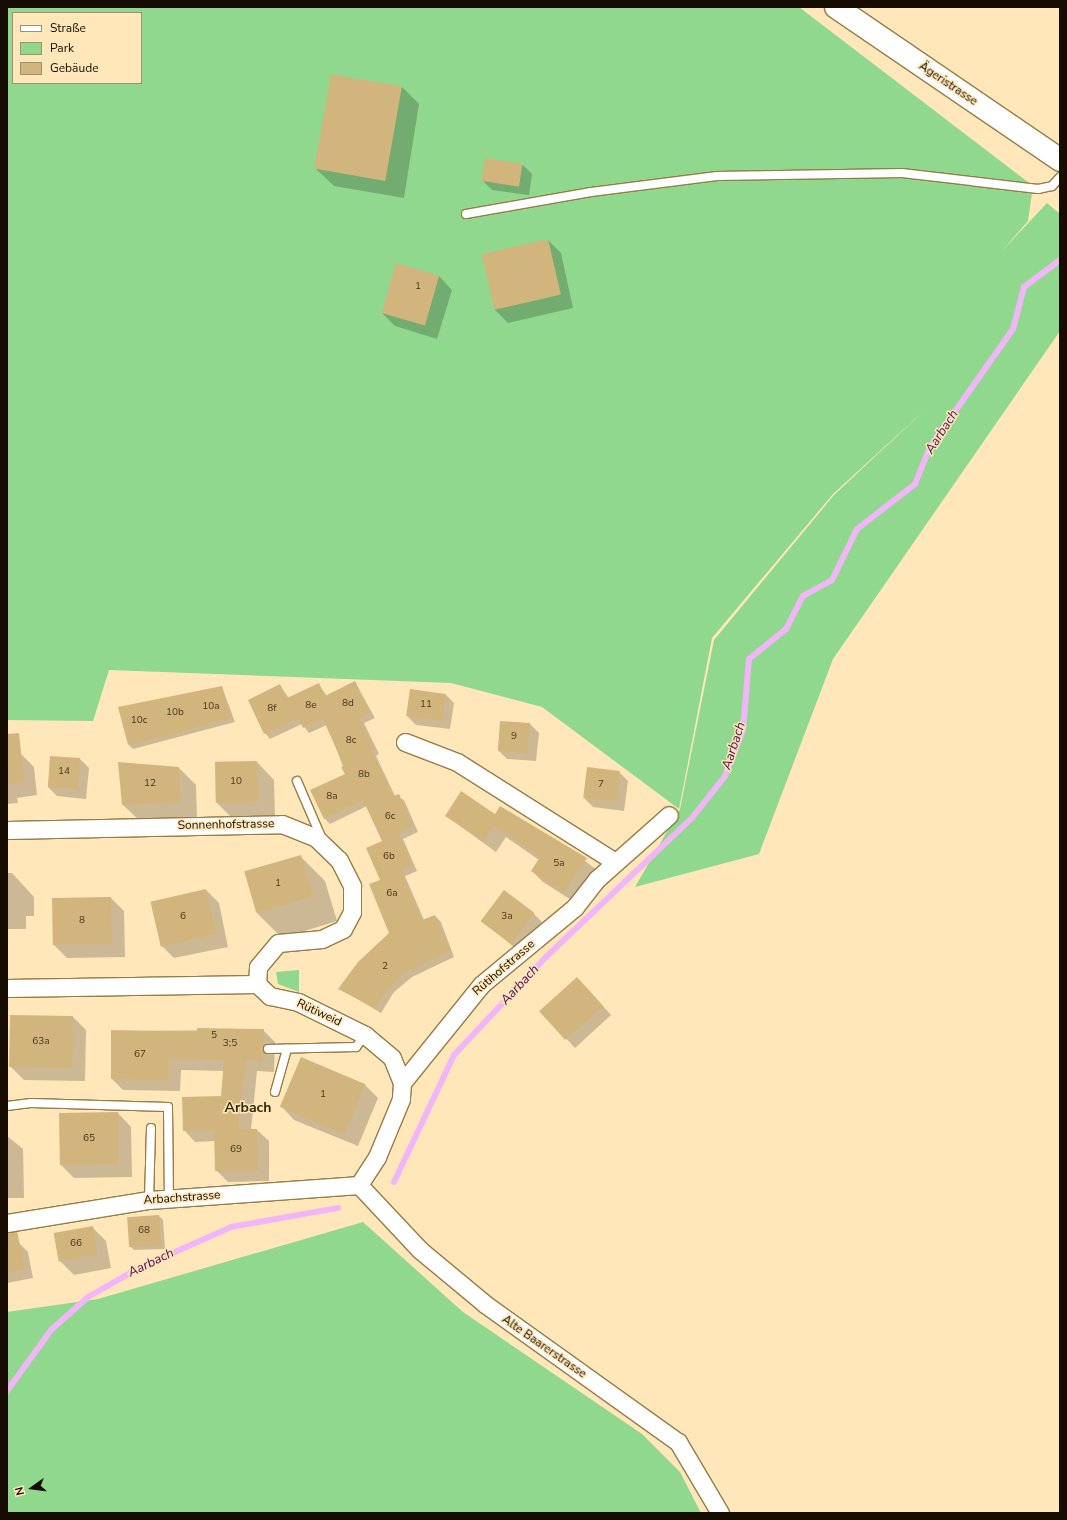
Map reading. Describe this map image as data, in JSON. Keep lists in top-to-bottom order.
{
  "streets": {
    "main road": ["Ägeristrasse"],
    "street": [
      "Sonnenhofstrasse",
      "Rütihofstrasse",
      "Rütiweid",
      "Arbachstrasse",
      "Alte Baarerstrasse"
    ]
  },
  "crossings": [
    ["Sonnenhofstrasse", "Rütiweid"],
    ["Rütihofstrasse", "Rütiweid"],
    ["Rütiweid", "Arbachstrasse"],
    ["Rütiweid", "Alte Baarerstrasse"],
    ["Arbachstrasse", "Alte Baarerstrasse"]
  ],
  "districts": ["Arbach"],
  "water": ["Aarbach"],
  "house_numbers": [
    "1",
    "8d",
    "11",
    "8e",
    "10a",
    "8f",
    "10b",
    "10c",
    "9",
    "8c",
    "14",
    "8b",
    "10",
    "12",
    "7",
    "8a",
    "6c",
    "6b",
    "5a",
    "1",
    "6a",
    "6",
    "3a",
    "8",
    "2",
    "5",
    "63a",
    "3;5",
    "67",
    "1",
    "65",
    "69",
    "68",
    "66"
  ],
  "legend": ["Straße", "Park", "Gebäude"],
  "north": "left"
}
